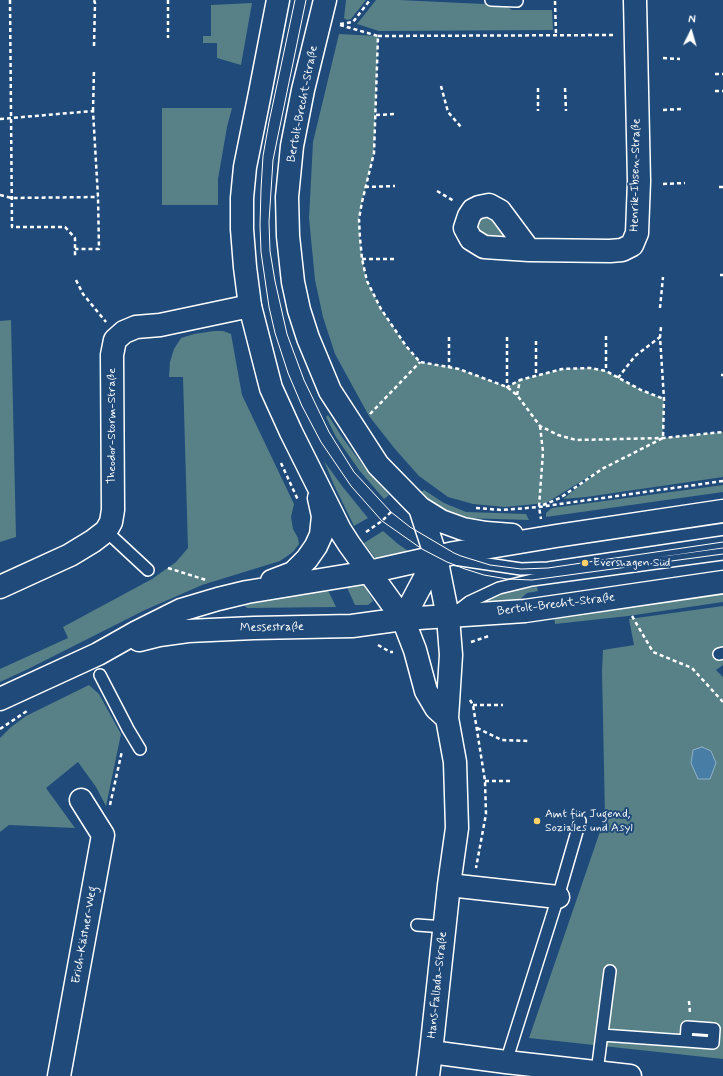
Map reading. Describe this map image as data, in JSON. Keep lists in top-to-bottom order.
{
  "streets": {
    "main road": [
      "Bertolt-Brecht-Straße",
      "Henrik-Ibsen-Straße",
      "Theodor-Storm-Straße",
      "Messestraße",
      "Erich-Kästner-Weg",
      "Hans-Fallada-Straße"
    ]
  },
  "crossings": [
    ["Bertolt-Brecht-Straße", "Messestraße"],
    ["Bertolt-Brecht-Straße", "Hans-Fallada-Straße"],
    ["Messestraße", "Hans-Fallada-Straße"]
  ],
  "places": ["Evershagen Süd", "Amt für Jugend, Soziales und Asyl"],
  "north": "top"
}
